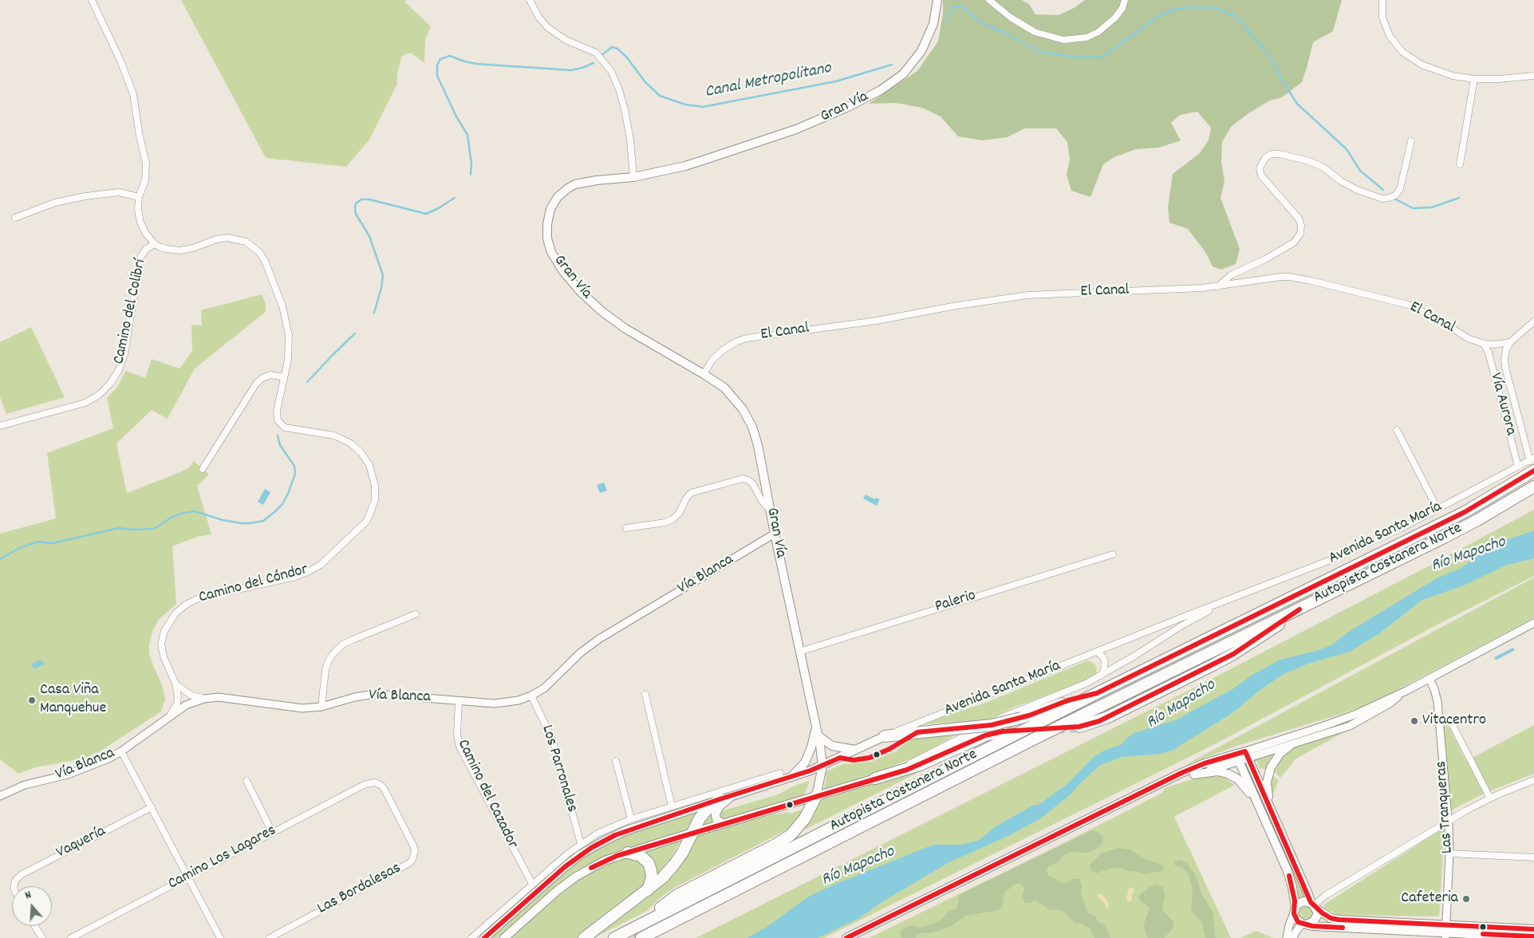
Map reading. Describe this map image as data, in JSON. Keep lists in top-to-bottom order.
{
  "streets": {
    "highway": ["Autopista Costanera Norte"],
    "main road": ["Gran Vía", "Avenida Santa María"],
    "street": [
      "El Canal",
      "Camino del Colibrí",
      "Vía Aurora",
      "Vía Blanca",
      "Camino del Cóndor",
      "Palerio",
      "Los Parronales",
      "Camino del Cazador",
      "Las Tranqueras",
      "Vaquería",
      "Camino Los Lagares",
      "Las Bordalesas"
    ]
  },
  "crossings": [
    ["Gran Vía", "El Canal"],
    ["Gran Vía", "Avenida Santa María"],
    ["Gran Vía", "Vía Blanca"],
    ["Gran Vía", "Palerio"],
    ["El Canal", "Vía Aurora"],
    ["Camino del Colibrí", "Camino del Cóndor"],
    ["Vía Aurora", "Avenida Santa María"],
    ["Vía Aurora", "Autopista Costanera Norte"],
    ["Avenida Santa María", "Autopista Costanera Norte"],
    ["Vía Blanca", "Camino del Cóndor"],
    ["Vía Blanca", "Los Parronales"],
    ["Vía Blanca", "Camino del Cazador"],
    ["Camino Los Lagares", "Las Bordalesas"]
  ],
  "water": ["Canal Metropolitano", "Río Mapocho"],
  "places": ["Casa Viña Manquehue", "Vitacentro", "Cafeteria"],
  "north": "top"
}
